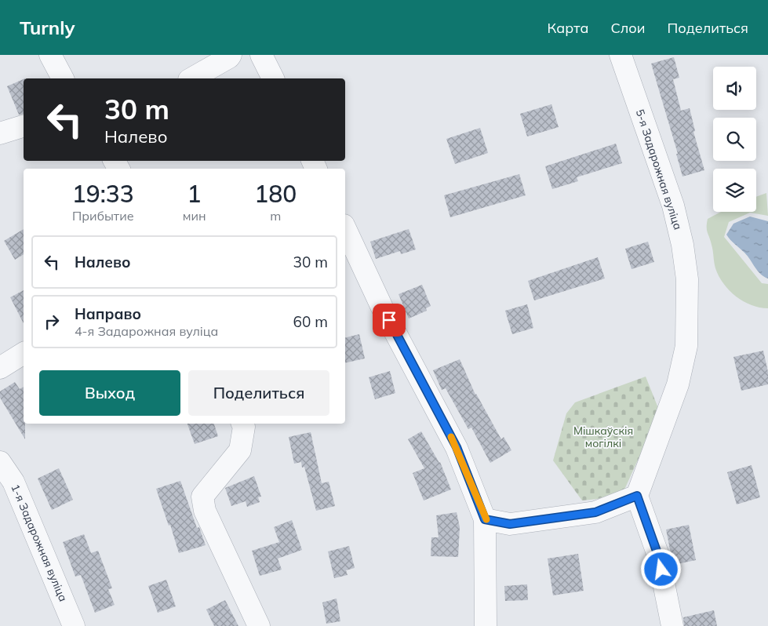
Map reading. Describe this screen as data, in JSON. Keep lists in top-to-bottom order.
{
  "streets": {
    "street": ["5-я Задарожная вуліца", "1-я Задарожная вуліца"]
  },
  "parks": ["Мішкаўскія могілкі"],
  "page": {
    "header": "Turnly",
    "nav": ["Карта", "Слои", "Поделиться"],
    "turn": ["30 m", "Налево"],
    "eta": [
      "19:33",
      "Прибытие",
      "1",
      "мин",
      "180",
      "m"
    ],
    "list": [
      {
        "name": "Налево",
        "value": "30 m"
      },
      {
        "name": "Направо",
        "note": "4-я Задарожная вуліца",
        "value": "60 m"
      }
    ],
    "buttons": ["Выход", "Поделиться"]
  }
}
